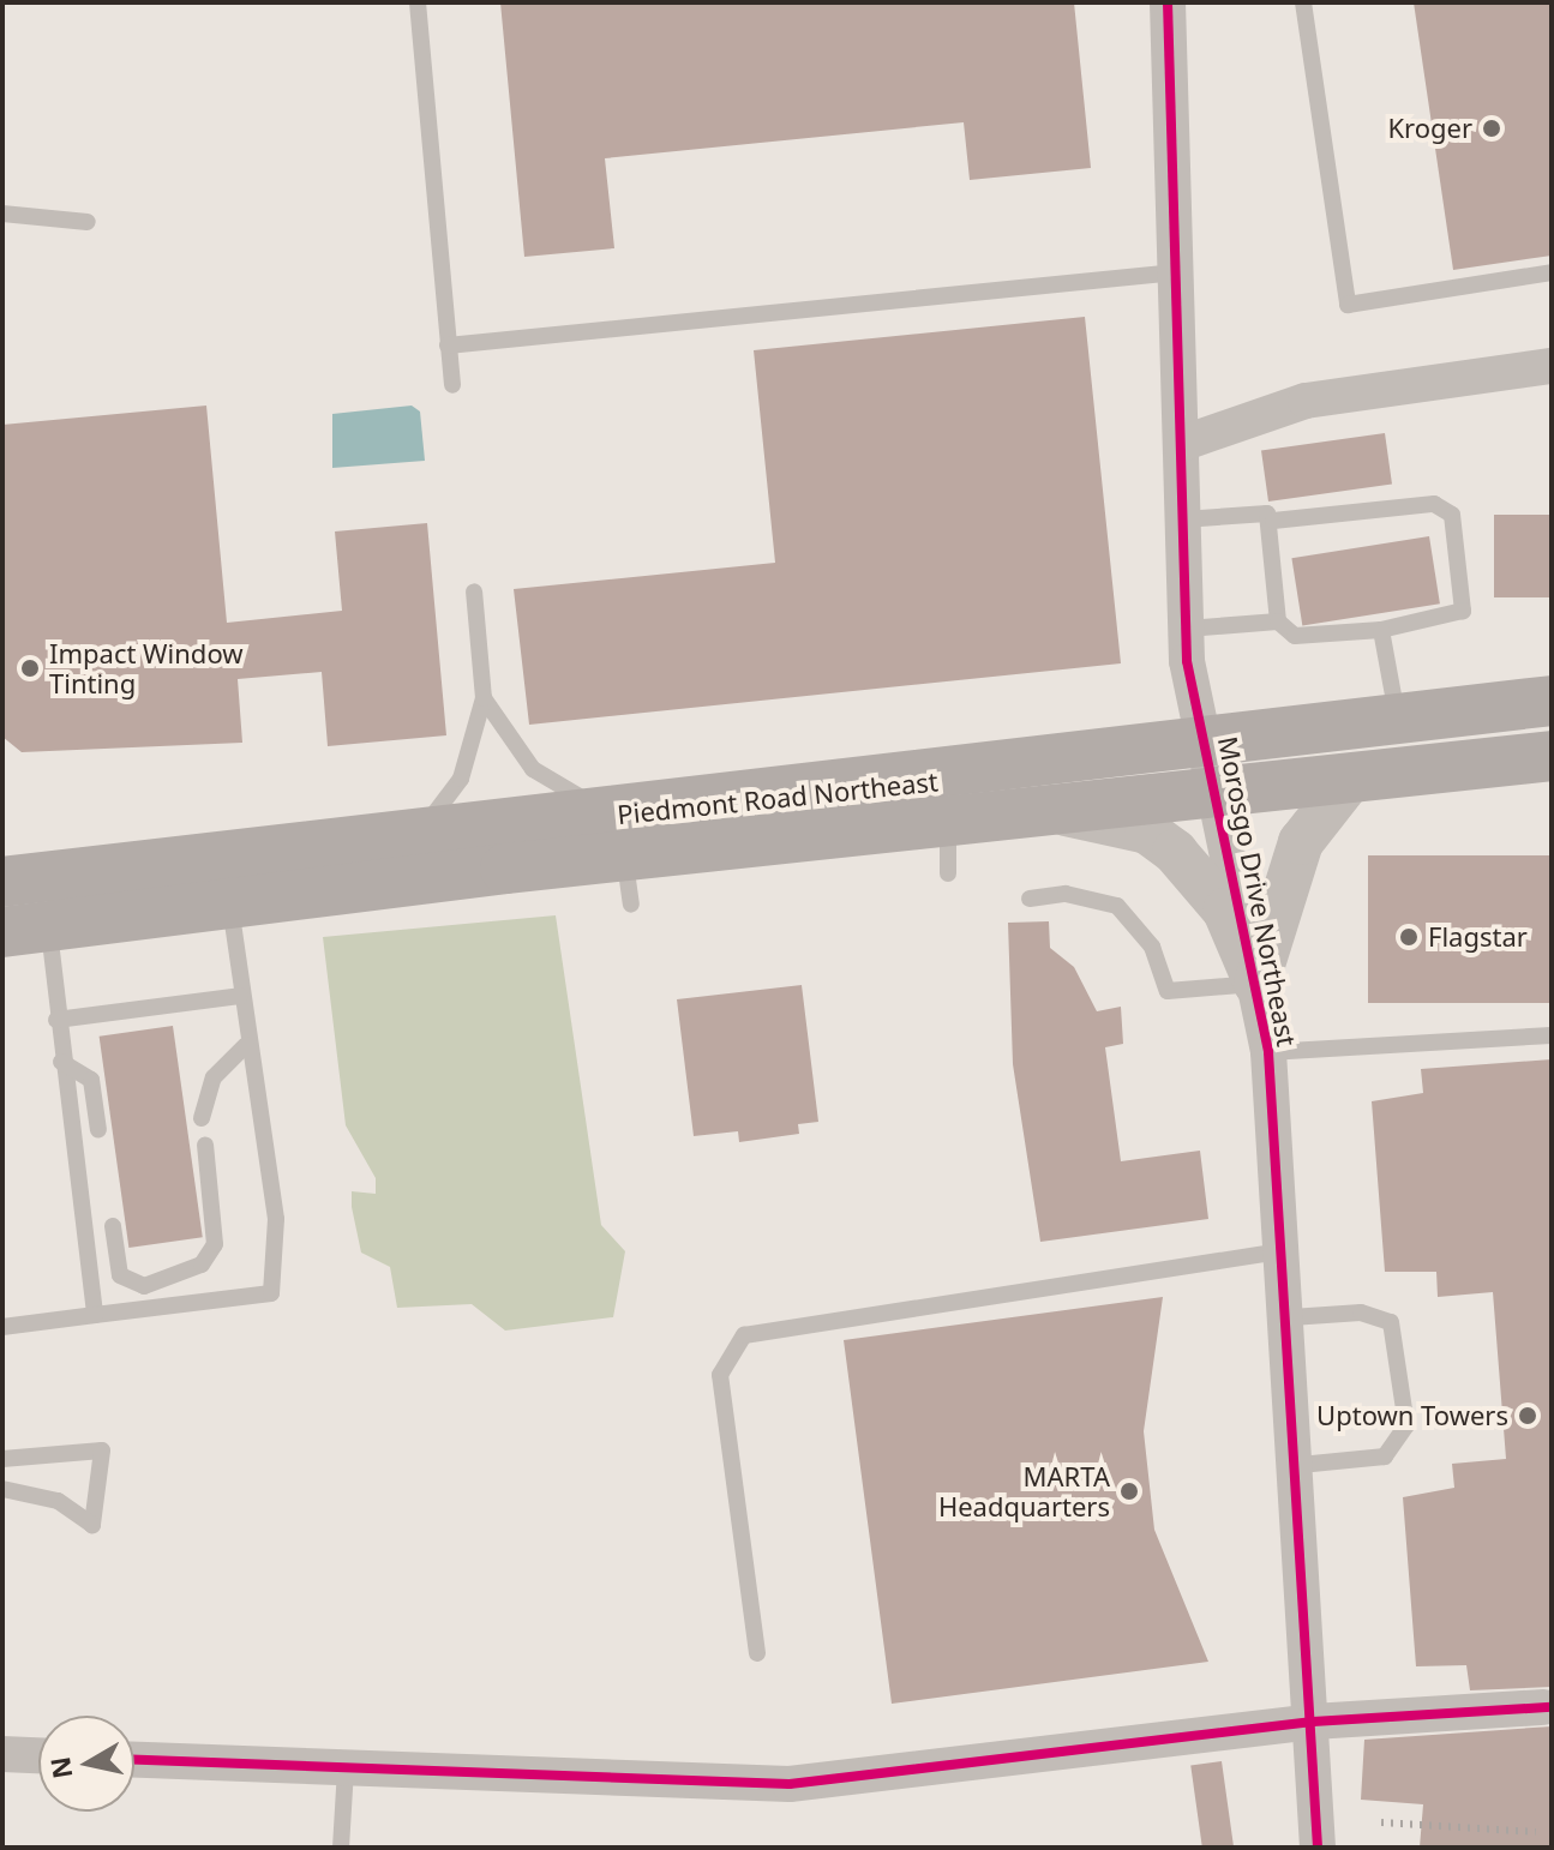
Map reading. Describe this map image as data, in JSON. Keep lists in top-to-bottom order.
{
  "streets": {
    "main road": ["Piedmont Road Northeast"],
    "street": ["Morosgo Drive Northeast"]
  },
  "crossings": [
    ["Piedmont Road Northeast", "Morosgo Drive Northeast"]
  ],
  "places": [
    "Kroger",
    "Impact Window Tinting",
    "Flagstar",
    "Uptown Towers",
    "MARTA Headquarters"
  ],
  "north": "left"
}
